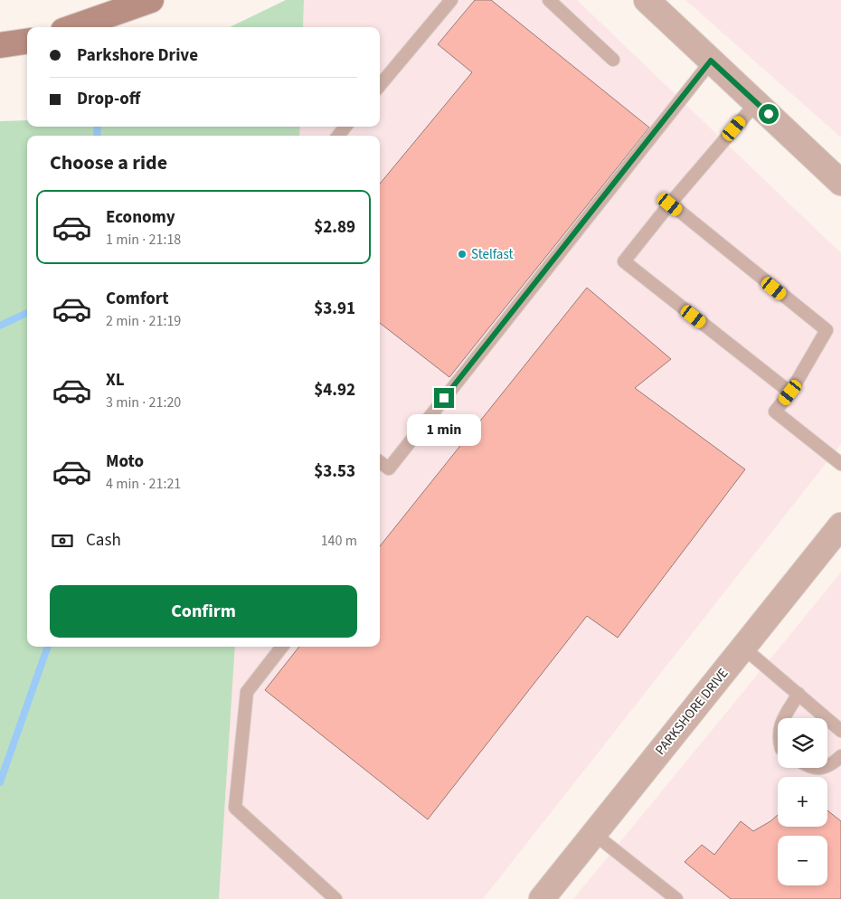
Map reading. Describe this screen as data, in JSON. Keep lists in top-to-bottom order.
{
  "streets": {
    "street": ["PARKSHORE DRIVE"]
  },
  "places": ["Stelfast"],
  "page": {
    "banner": ["Parkshore Drive", "Drop-off"],
    "heading": "Choose a ride",
    "list": [
      {
        "name": "Economy",
        "note": "1 min · 21:18",
        "value": "$2.89"
      },
      {
        "name": "Comfort",
        "note": "2 min · 21:19",
        "value": "$3.91"
      },
      {
        "name": "XL",
        "note": "3 min · 21:20",
        "value": "$4.92"
      },
      {
        "name": "Moto",
        "note": "4 min · 21:21",
        "value": "$3.53"
      }
    ],
    "bubble": "1 min",
    "pay": ["Cash", "140 m"],
    "buttons": "Confirm",
    "map_buttons": ["+", "−"]
  }
}
